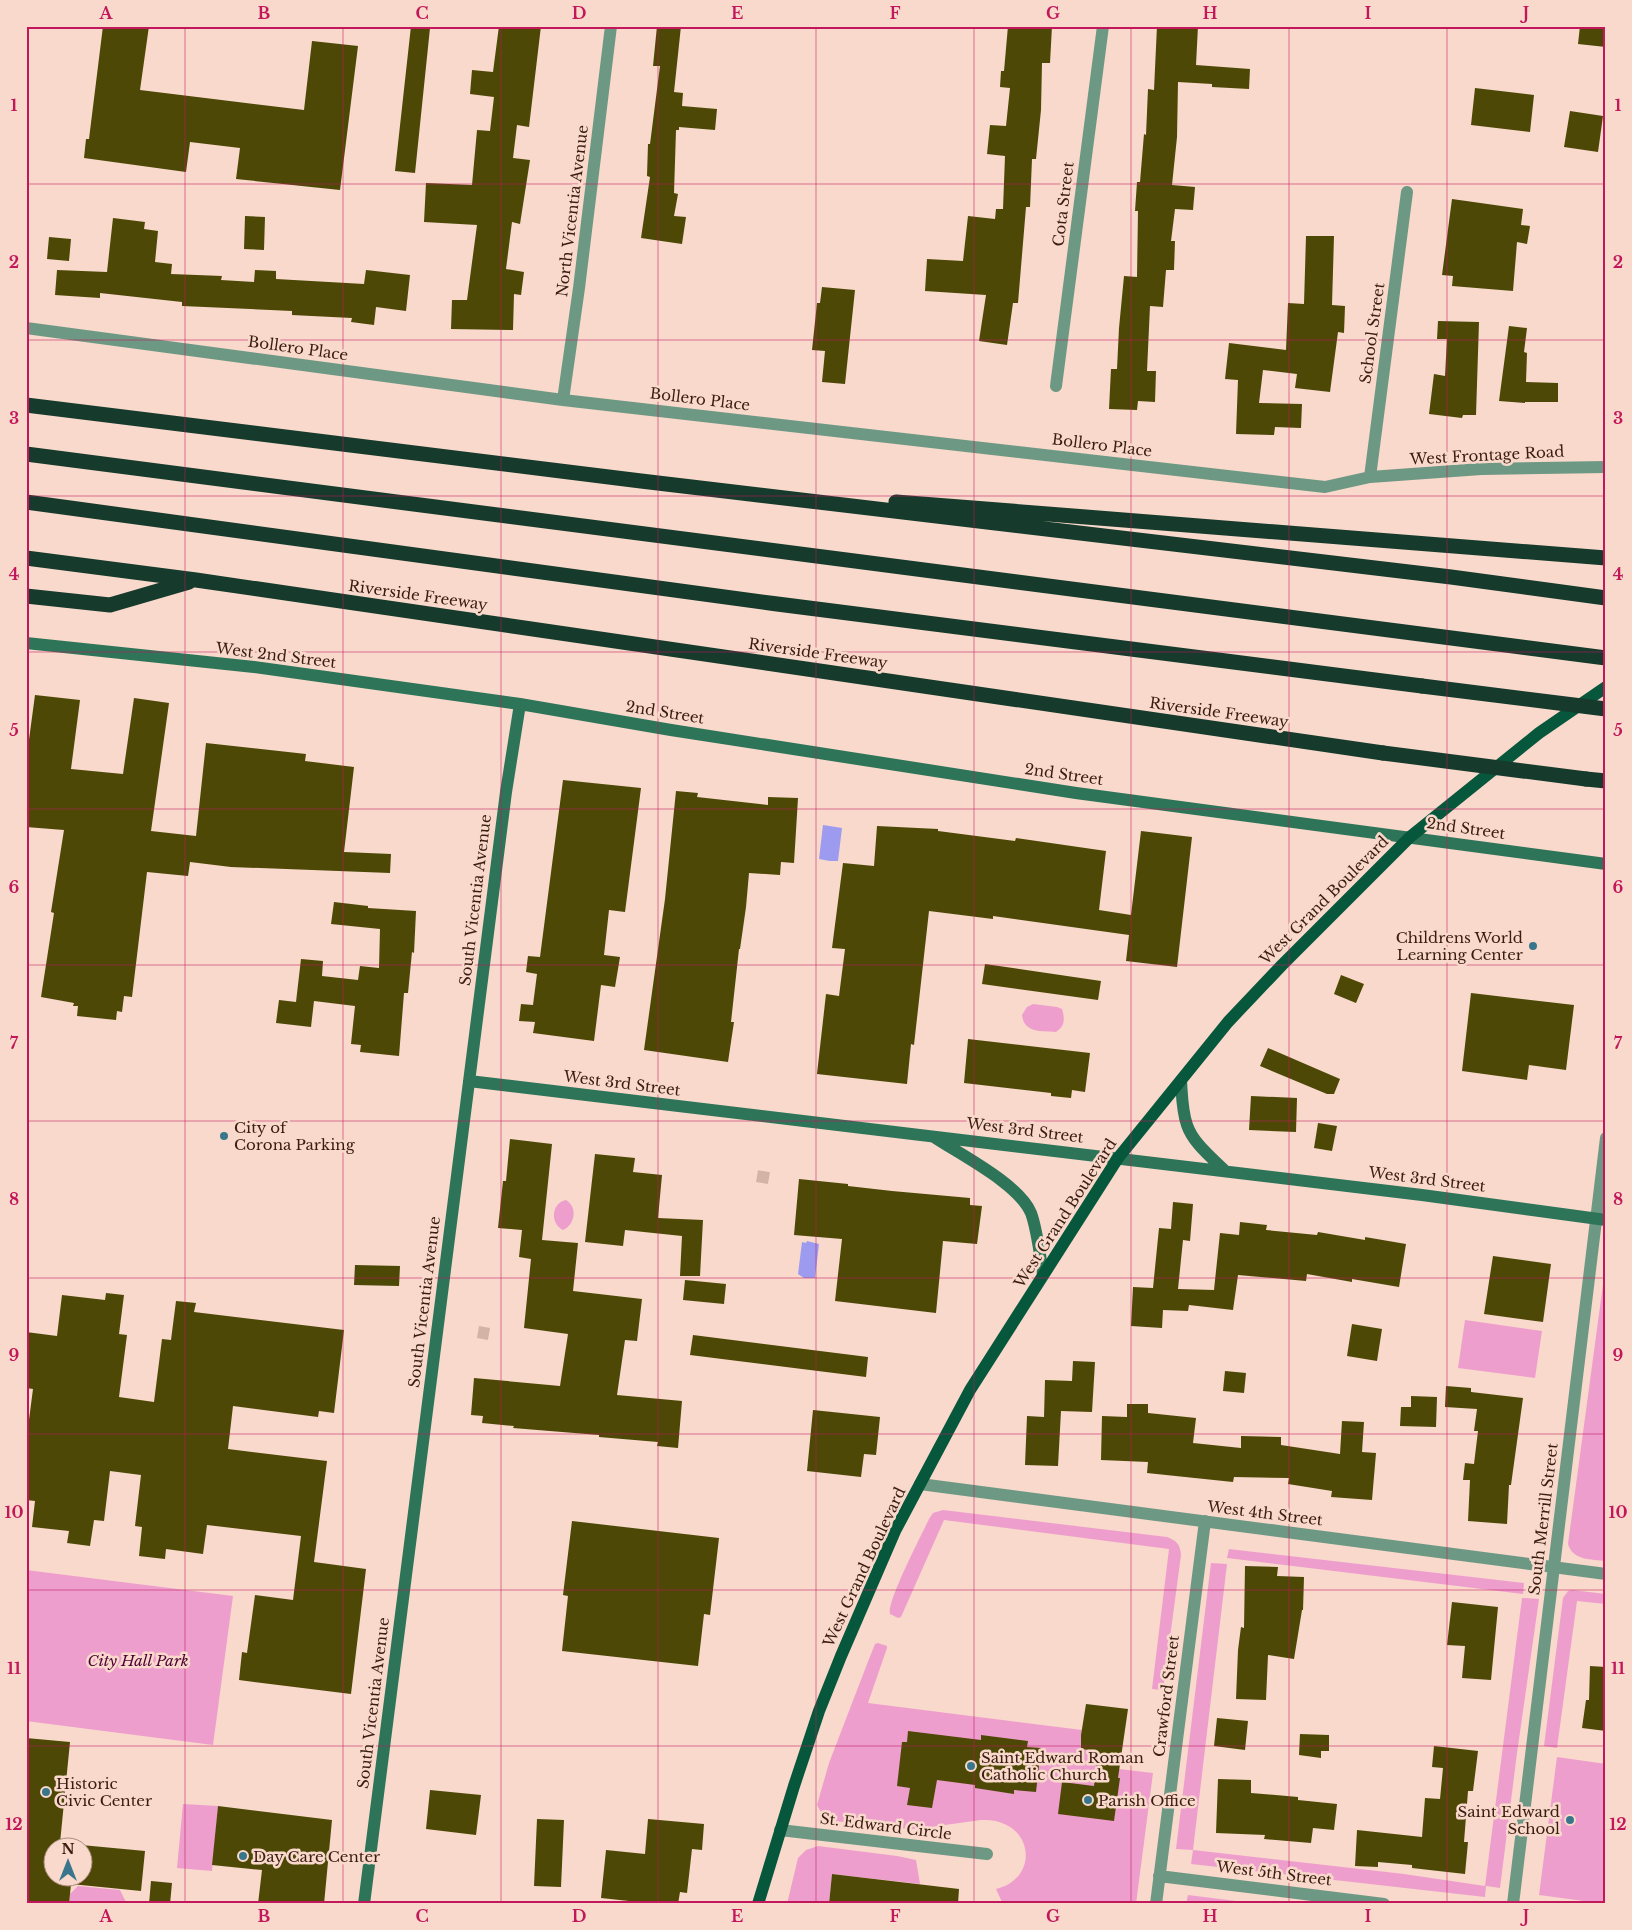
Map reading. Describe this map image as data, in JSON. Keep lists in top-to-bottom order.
{
  "streets": {
    "highway": ["Riverside Freeway"],
    "main road": ["West Grand Boulevard"],
    "street": [
      "Cota Street",
      "North Vicentia Avenue",
      "School Street",
      "Bollero Place",
      "West Frontage Road",
      "West 2nd Street",
      "2nd Street",
      "South Vicentia Avenue",
      "West 3rd Street",
      "West 4th Street",
      "South Merrill Street",
      "Crawford Street",
      "St. Edward Circle",
      "West 5th Street"
    ]
  },
  "crossings": [
    ["North Vicentia Avenue", "Bollero Place"],
    ["School Street", "Bollero Place"],
    ["School Street", "West Frontage Road"],
    ["Bollero Place", "West Frontage Road"],
    ["West 2nd Street", "2nd Street"],
    ["West 2nd Street", "South Vicentia Avenue"],
    ["2nd Street", "South Vicentia Avenue"],
    ["2nd Street", "West Grand Boulevard"],
    ["South Vicentia Avenue", "West 3rd Street"],
    ["West Grand Boulevard", "West 3rd Street"],
    ["West Grand Boulevard", "West 4th Street"],
    ["West Grand Boulevard", "St. Edward Circle"],
    ["West 3rd Street", "South Merrill Street"],
    ["West 4th Street", "South Merrill Street"],
    ["West 4th Street", "Crawford Street"],
    ["Crawford Street", "West 5th Street"]
  ],
  "parks": ["City Hall Park"],
  "places": [
    "Childrens World Learning Center",
    "City of Corona Parking",
    "Saint Edward Roman Catholic Church",
    "Historic Civic Center",
    "Parish Office",
    "Saint Edward School",
    "Day Care Center"
  ],
  "north": "top",
  "grid": {
    "columns": [
      "A",
      "B",
      "C",
      "D",
      "E",
      "F",
      "G",
      "H",
      "I",
      "J"
    ],
    "rows": [
      "1",
      "2",
      "3",
      "4",
      "5",
      "6",
      "7",
      "8",
      "9",
      "10",
      "11",
      "12"
    ]
  }
}
